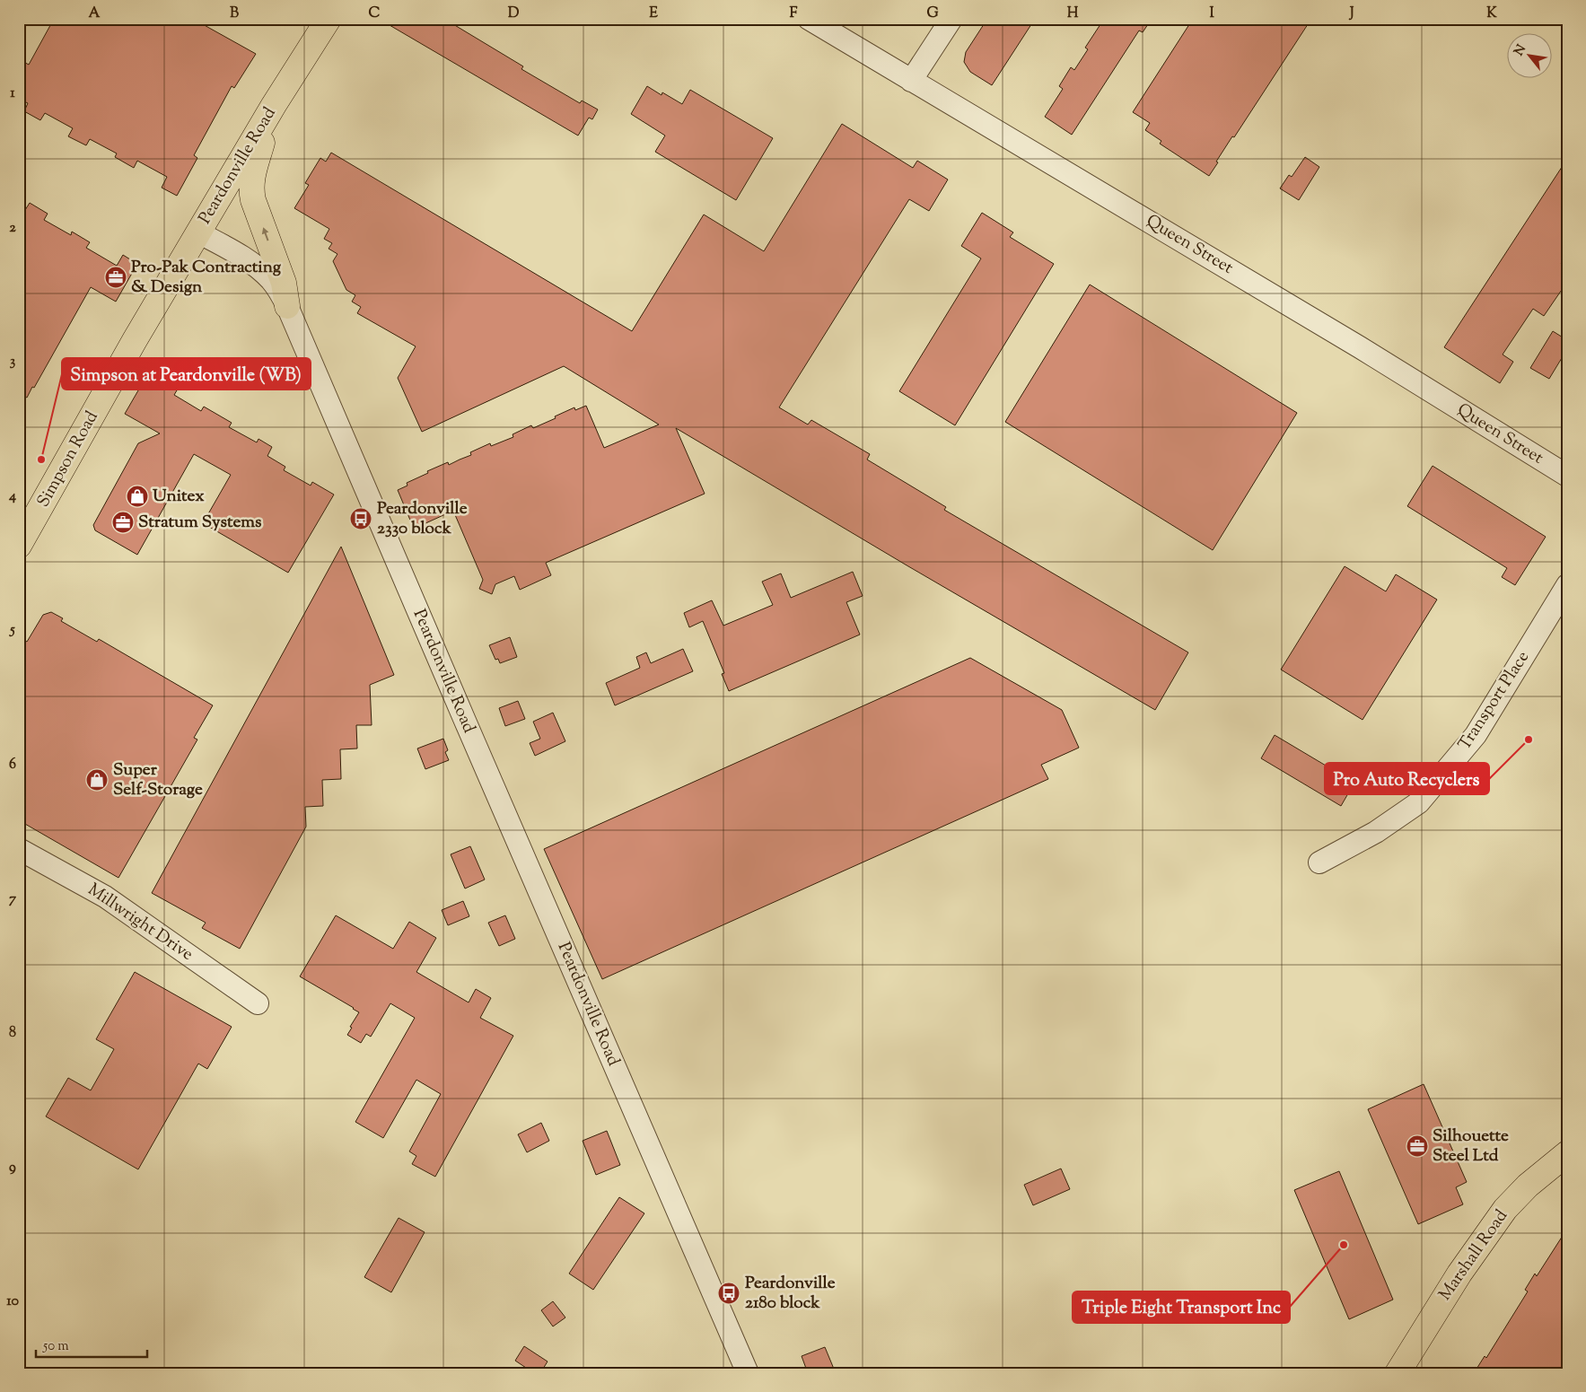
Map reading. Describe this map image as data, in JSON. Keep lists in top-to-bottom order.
{
  "streets": {
    "main road": ["Peardonville Road", "Simpson Road", "Marshall Road"],
    "street": ["Queen Street", "Transport Place", "Millwright Drive"]
  },
  "crossings": [
    ["Peardonville Road", "Simpson Road"]
  ],
  "places": {
    "office": ["Pro-Pak Contracting & Design", "Stratum Systems", "Silhouette Steel Ltd"],
    "other": ["Simpson at Peardonville (WB)", "Pro Auto Recyclers", "Triple Eight Transport Inc"],
    "shop": ["Unitex", "Super Self-Storage"],
    "bus stop": ["Peardonville 2330 block", "Peardonville 2180 block"]
  },
  "scale_bar": "50 m",
  "north": "top left",
  "grid": {
    "columns": [
      "A",
      "B",
      "C",
      "D",
      "E",
      "F",
      "G",
      "H",
      "I",
      "J",
      "K"
    ],
    "rows": [
      "1",
      "2",
      "3",
      "4",
      "5",
      "6",
      "7",
      "8",
      "9",
      "10"
    ]
  }
}
